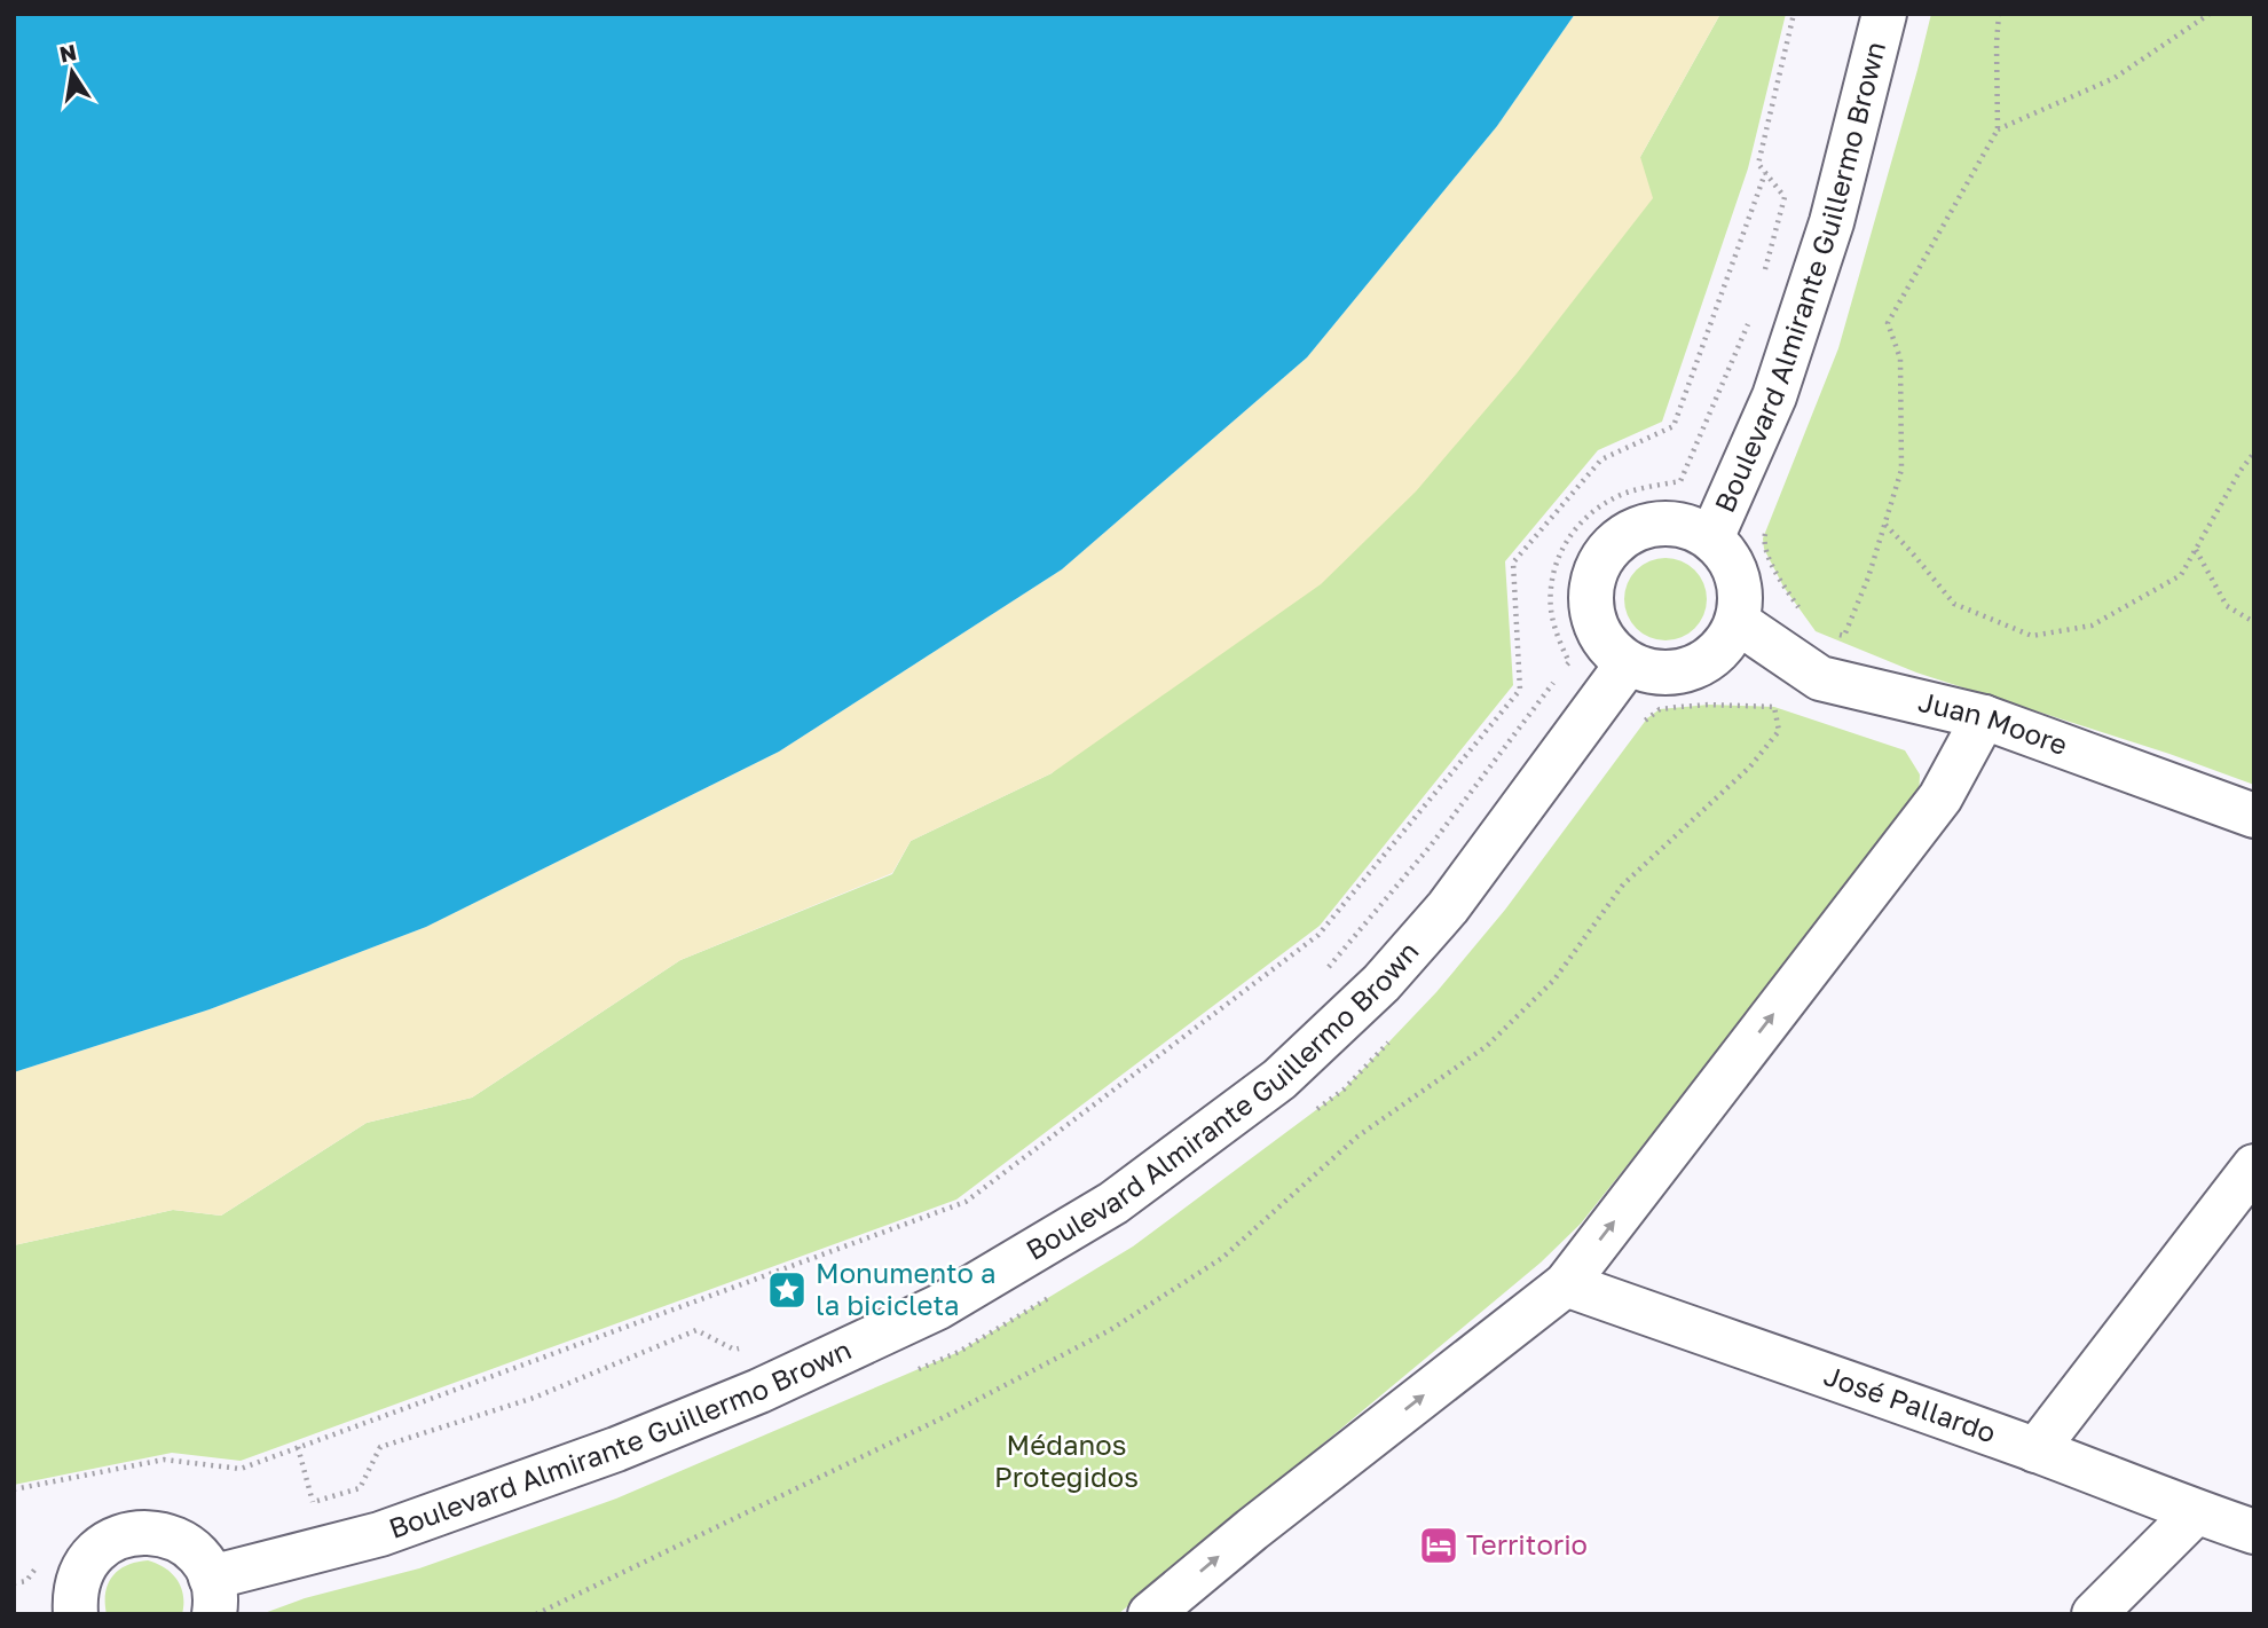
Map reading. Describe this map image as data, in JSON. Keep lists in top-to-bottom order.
{
  "streets": {
    "street": ["Boulevard Almirante Guillermo Brown", "Juan Moore", "José Pallardo"]
  },
  "crossings": [
    ["Boulevard Almirante Guillermo Brown", "Juan Moore"]
  ],
  "parks": ["Médanos Protegidos"],
  "places": {
    "place": ["Monumento a la bicicleta"],
    "hotel": ["Territorio"]
  },
  "north": "top"
}
